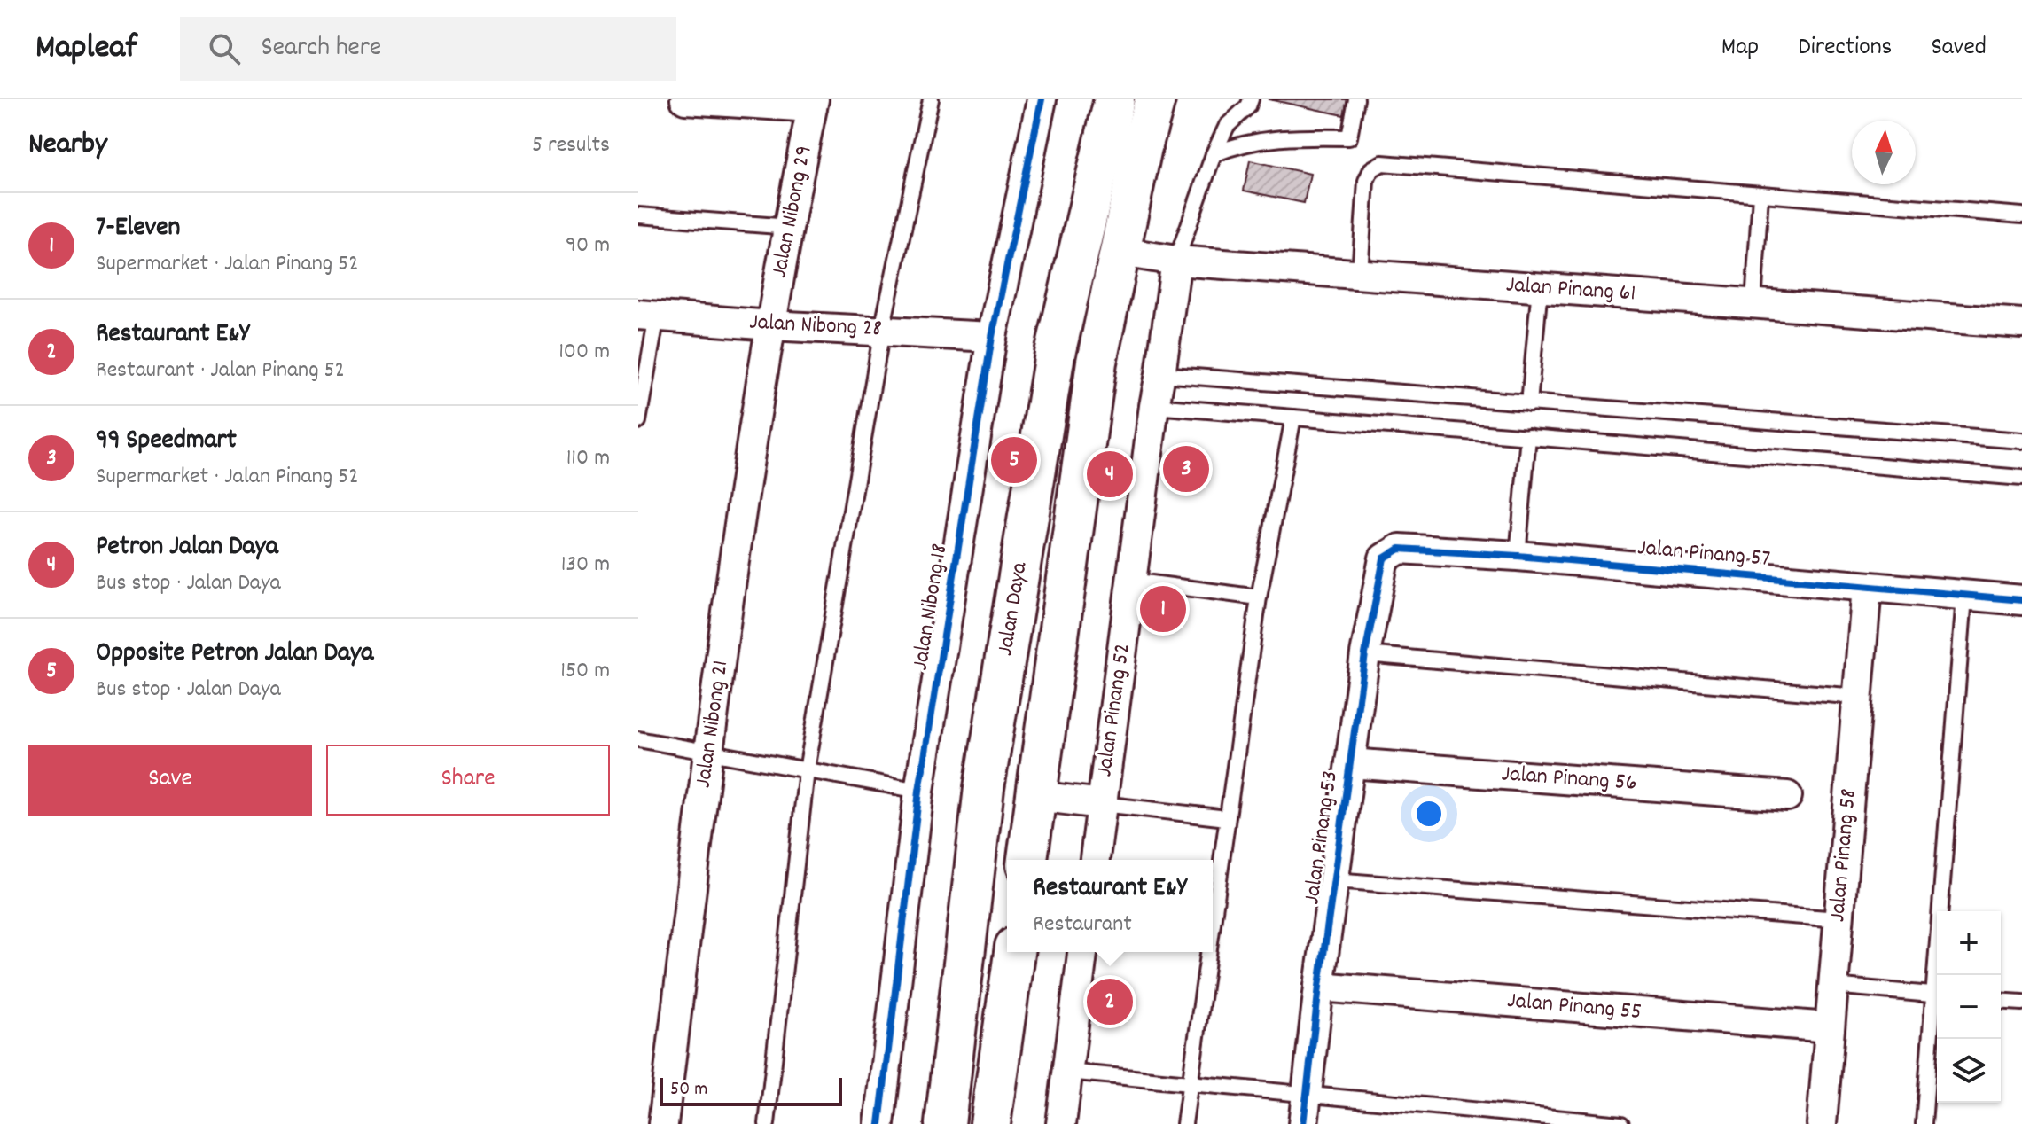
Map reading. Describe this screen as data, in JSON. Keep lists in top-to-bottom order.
{
  "streets": {
    "main road": ["Jalan Daya"],
    "street": [
      "Jalan Nibong 29",
      "Jalan Pinang 61",
      "Jalan Nibong 28",
      "Jalan Pinang 57",
      "Jalan Nibong 18",
      "Jalan Pinang 52",
      "Jalan Nibong 21",
      "Jalan Pinang 56",
      "Jalan Pinang 53",
      "Jalan Pinang 58",
      "Jalan Pinang 55"
    ]
  },
  "crossings": [
    ["Jalan Nibong 29", "Jalan Nibong 28"],
    ["Jalan Nibong 29", "Jalan Nibong 21"],
    ["Jalan Pinang 61", "Jalan Daya"],
    ["Jalan Pinang 61", "Jalan Pinang 52"],
    ["Jalan Nibong 28", "Jalan Nibong 18"],
    ["Jalan Nibong 28", "Jalan Nibong 21"],
    ["Jalan Pinang 57", "Jalan Pinang 53"],
    ["Jalan Pinang 57", "Jalan Pinang 58"],
    ["Jalan Pinang 56", "Jalan Pinang 53"],
    ["Jalan Pinang 53", "Jalan Pinang 55"],
    ["Jalan Pinang 58", "Jalan Pinang 55"]
  ],
  "scale_bar": "50 m",
  "north": "top",
  "page": {
    "header": "Mapleaf",
    "search": "Search here",
    "nav": ["Map", "Directions", "Saved"],
    "heading": ["Nearby", "5 results"],
    "list": [
      {
        "mark": "1",
        "name": "7-Eleven",
        "note": "Supermarket · Jalan Pinang 52",
        "value": "90 m"
      },
      {
        "mark": "2",
        "name": "Restaurant E&Y",
        "note": "Restaurant · Jalan Pinang 52",
        "value": "100 m"
      },
      {
        "mark": "3",
        "name": "99 Speedmart",
        "note": "Supermarket · Jalan Pinang 52",
        "value": "110 m"
      },
      {
        "mark": "4",
        "name": "Petron Jalan Daya",
        "note": "Bus stop · Jalan Daya",
        "value": "130 m"
      },
      {
        "mark": "5",
        "name": "Opposite Petron Jalan Daya",
        "note": "Bus stop · Jalan Daya",
        "value": "150 m"
      }
    ],
    "pins": [
      "5",
      "3",
      "4",
      "1",
      "2"
    ],
    "buttons": ["Save", "Share"],
    "popup": ["Restaurant E&Y", "Restaurant"],
    "map_buttons": ["+", "−"],
    "scale": "50 m"
  }
}
